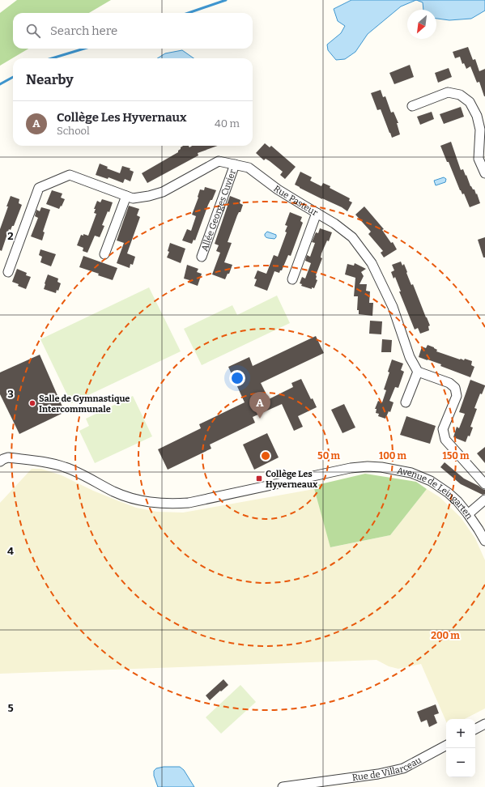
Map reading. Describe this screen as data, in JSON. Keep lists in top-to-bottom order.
{
  "streets": {
    "street": [
      "Rue Pasteur",
      "Allée Georges Cuvier",
      "Avenue de Leingarten",
      "Rue de Villarceau"
    ]
  },
  "crossings": [
    ["Rue Pasteur", "Allée Georges Cuvier"]
  ],
  "places": {
    "other": ["Salle de Gymnastique Intercommunale"],
    "transit": ["Collège Les Hyverneaux"]
  },
  "north": "bottom left",
  "page": {
    "search": "Search here",
    "heading": "Nearby",
    "list": [
      {
        "mark": "A",
        "name": "Collège Les Hyvernaux",
        "note": "School",
        "value": "40 m"
      }
    ],
    "pins": "A",
    "map_buttons": ["+", "−"]
  },
  "grid": {
    "rows": [
      "2",
      "3",
      "4",
      "5"
    ]
  },
  "rings": [
    "50 m",
    "100 m",
    "150 m",
    "200 m"
  ]
}
